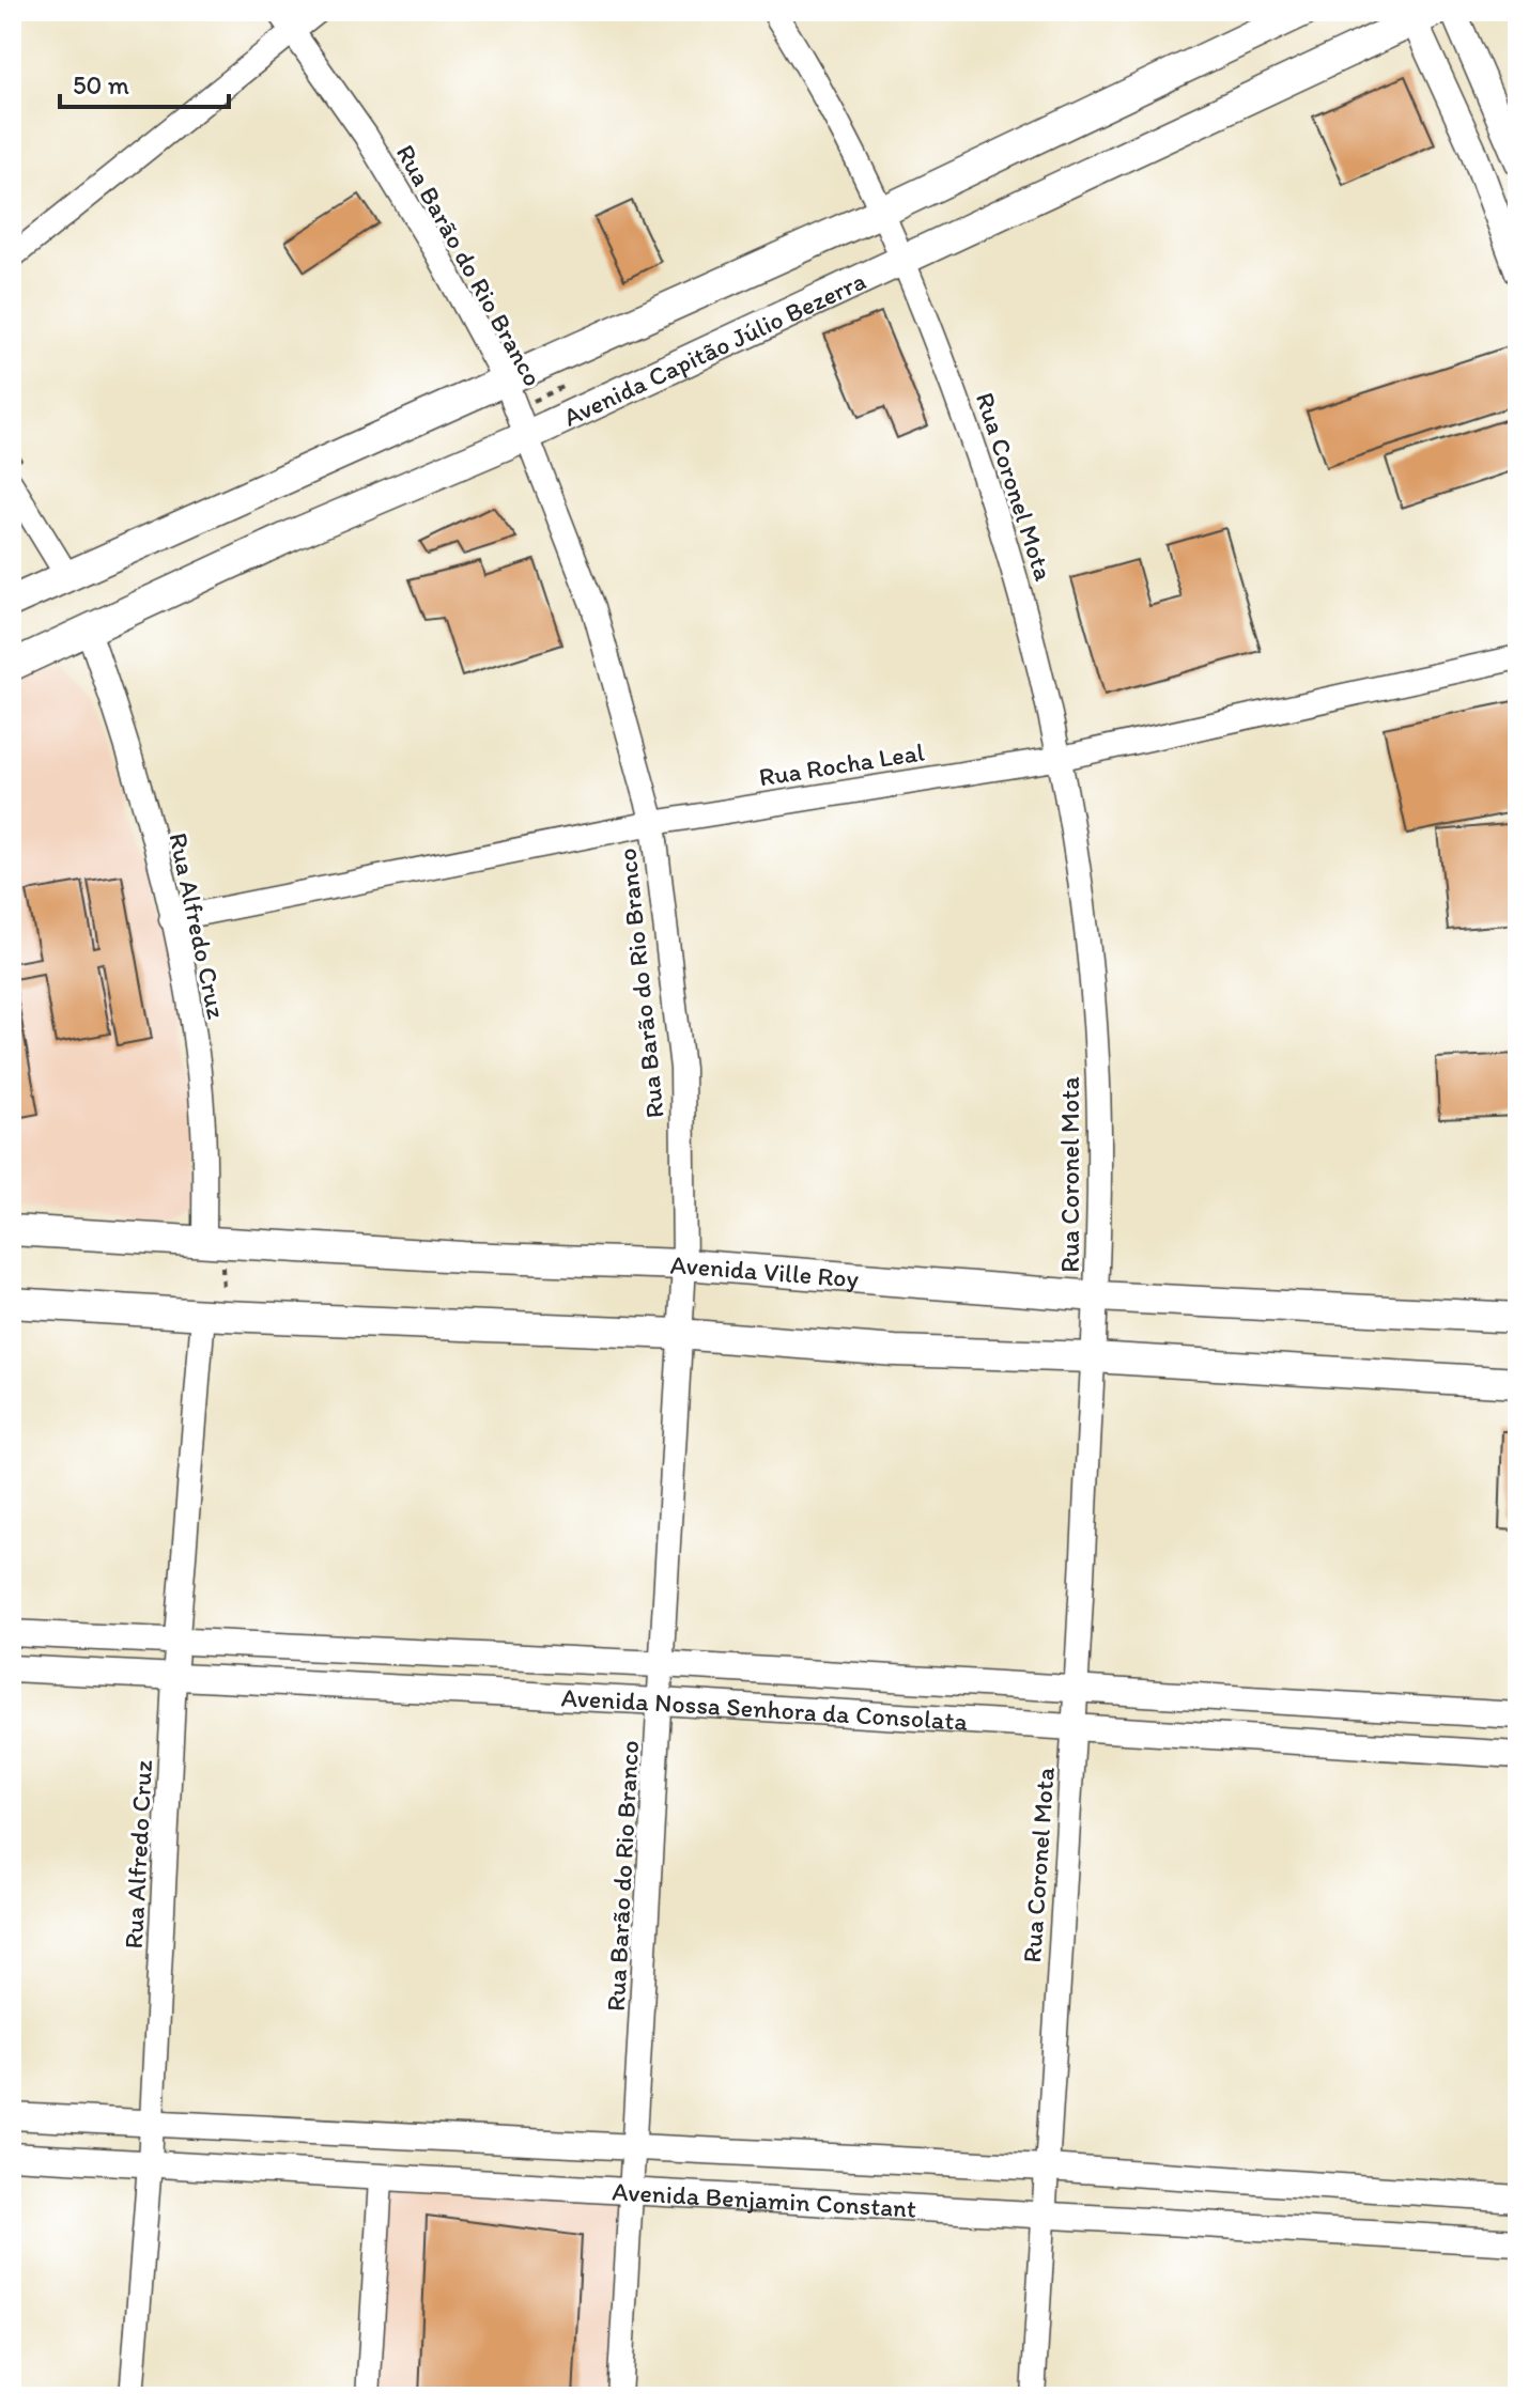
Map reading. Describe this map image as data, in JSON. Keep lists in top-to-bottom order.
{
  "streets": {
    "main road": [
      "Avenida Capitão Júlio Bezerra",
      "Avenida Ville Roy",
      "Avenida Nossa Senhora da Consolata",
      "Avenida Benjamin Constant"
    ],
    "street": [
      "Rua Barão do Rio Branco",
      "Rua Coronel Mota",
      "Rua Rocha Leal",
      "Rua Alfredo Cruz"
    ]
  },
  "crossings": [
    ["Rua Barão do Rio Branco", "Avenida Capitão Júlio Bezerra"],
    ["Rua Barão do Rio Branco", "Rua Rocha Leal"],
    ["Rua Barão do Rio Branco", "Avenida Ville Roy"],
    ["Rua Barão do Rio Branco", "Avenida Nossa Senhora da Consolata"],
    ["Rua Barão do Rio Branco", "Avenida Benjamin Constant"],
    ["Avenida Capitão Júlio Bezerra", "Rua Coronel Mota"],
    ["Avenida Capitão Júlio Bezerra", "Rua Alfredo Cruz"],
    ["Rua Coronel Mota", "Rua Rocha Leal"],
    ["Rua Coronel Mota", "Avenida Ville Roy"],
    ["Rua Coronel Mota", "Avenida Nossa Senhora da Consolata"],
    ["Rua Coronel Mota", "Avenida Benjamin Constant"],
    ["Rua Rocha Leal", "Rua Alfredo Cruz"],
    ["Rua Alfredo Cruz", "Avenida Ville Roy"],
    ["Rua Alfredo Cruz", "Avenida Nossa Senhora da Consolata"],
    ["Rua Alfredo Cruz", "Avenida Benjamin Constant"]
  ],
  "scale_bar": "50 m"
}
